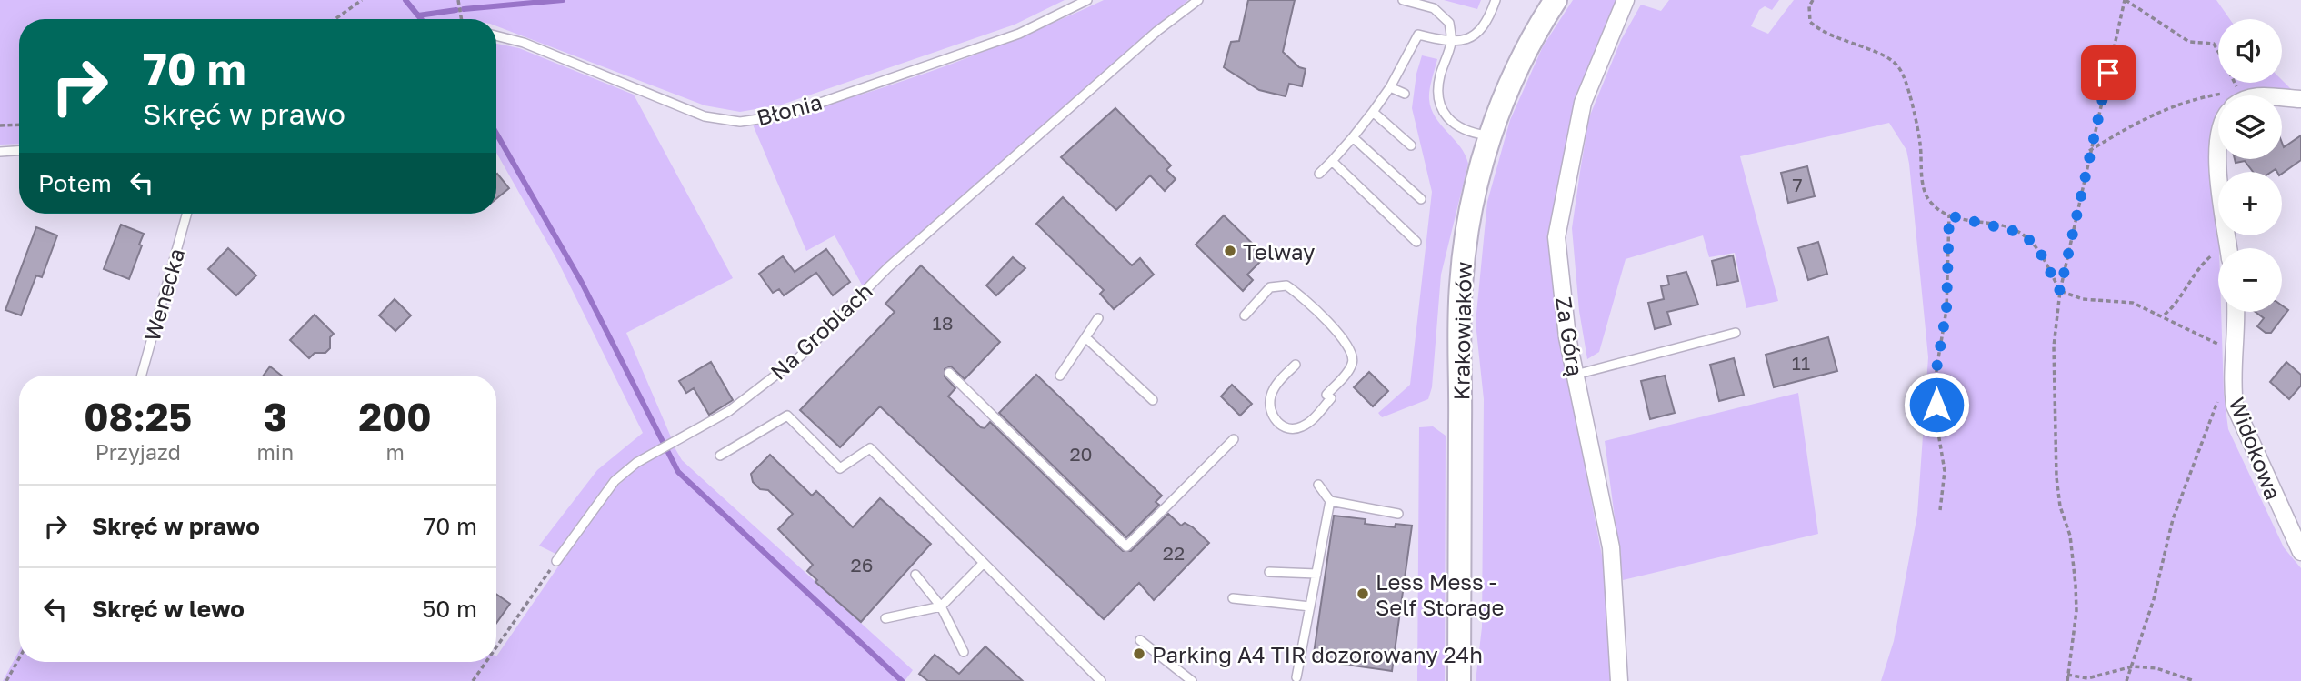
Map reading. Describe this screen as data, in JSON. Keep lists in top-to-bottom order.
{
  "streets": {
    "main road": ["Krakowiaków"],
    "street": ["Za Górą", "Widokowa"],
    "lane": ["Błonia", "Wenecka", "Na Groblach"]
  },
  "places": ["Telway", "Less Mess - Self Storage", "Parking A4 TIR dozorowany 24h"],
  "house_numbers": [
    "7",
    "18",
    "11",
    "20",
    "22",
    "26"
  ],
  "page": {
    "map_buttons": ["+", "−"],
    "turn": ["70 m", "Skręć w prawo"],
    "then": "Potem",
    "eta": [
      "08:25",
      "Przyjazd",
      "3",
      "min",
      "200",
      "m"
    ],
    "list": [
      {
        "name": "Skręć w prawo",
        "value": "70 m"
      },
      {
        "name": "Skręć w lewo",
        "value": "50 m"
      }
    ]
  }
}
